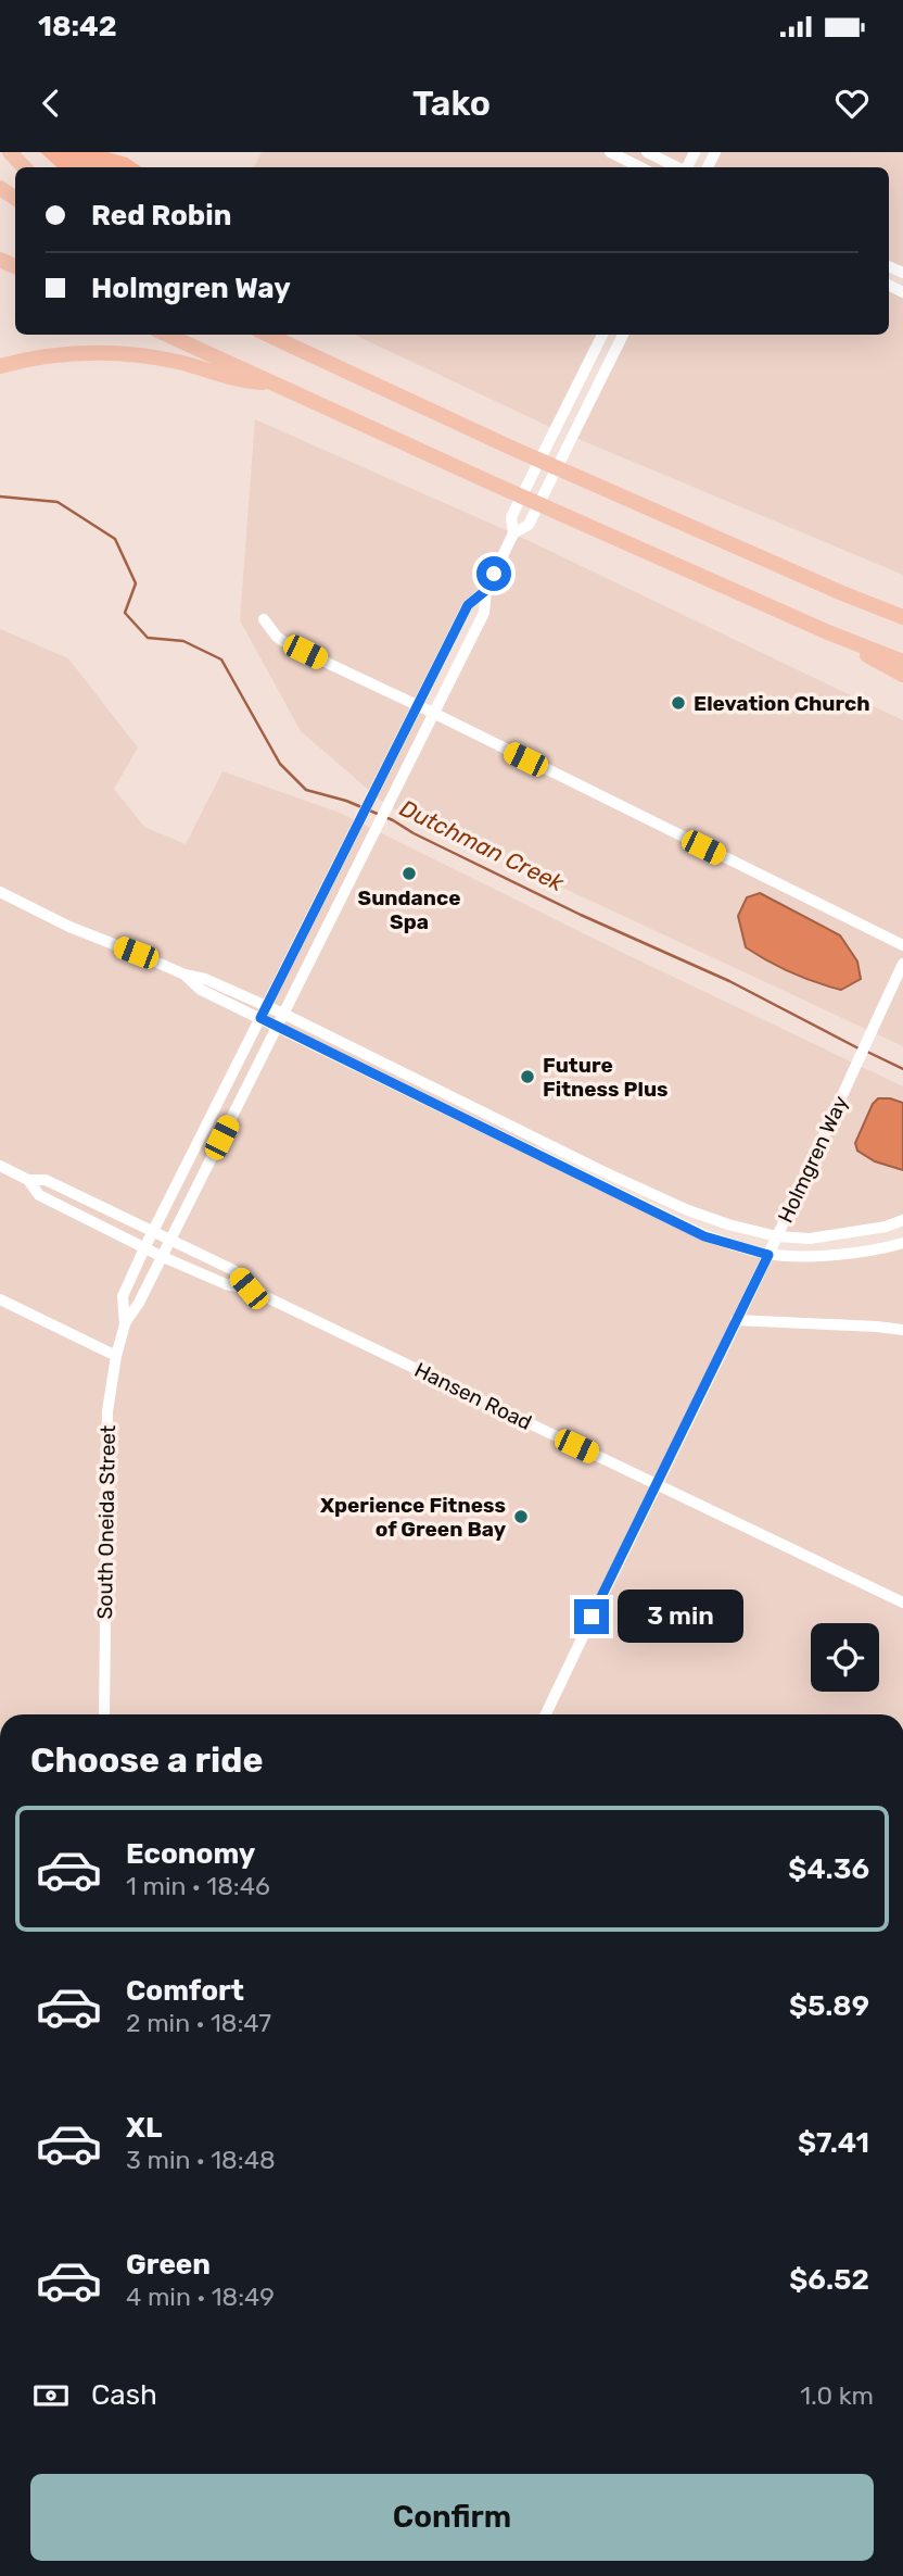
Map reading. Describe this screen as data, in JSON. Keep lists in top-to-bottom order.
{
  "streets": {
    "street": ["Holmgren Way", "Hansen Road", "South Oneida Street"]
  },
  "crossings": [
    ["Holmgren Way", "Hansen Road"],
    ["Hansen Road", "South Oneida Street"]
  ],
  "water": ["Dutchman Creek"],
  "places": [
    "Elevation Church",
    "Sundance Spa",
    "Future Fitness Plus",
    "Xperience Fitness of Green Bay"
  ],
  "page": {
    "status": "18:42",
    "header": "Tako",
    "banner": ["Red Robin", "Holmgren Way"],
    "bubble": "3 min",
    "heading": "Choose a ride",
    "list": [
      {
        "name": "Economy",
        "note": "1 min · 18:46",
        "value": "$4.36"
      },
      {
        "name": "Comfort",
        "note": "2 min · 18:47",
        "value": "$5.89"
      },
      {
        "name": "XL",
        "note": "3 min · 18:48",
        "value": "$7.41"
      },
      {
        "name": "Green",
        "note": "4 min · 18:49",
        "value": "$6.52"
      }
    ],
    "pay": ["Cash", "1.0 km"],
    "buttons": "Confirm"
  }
}
